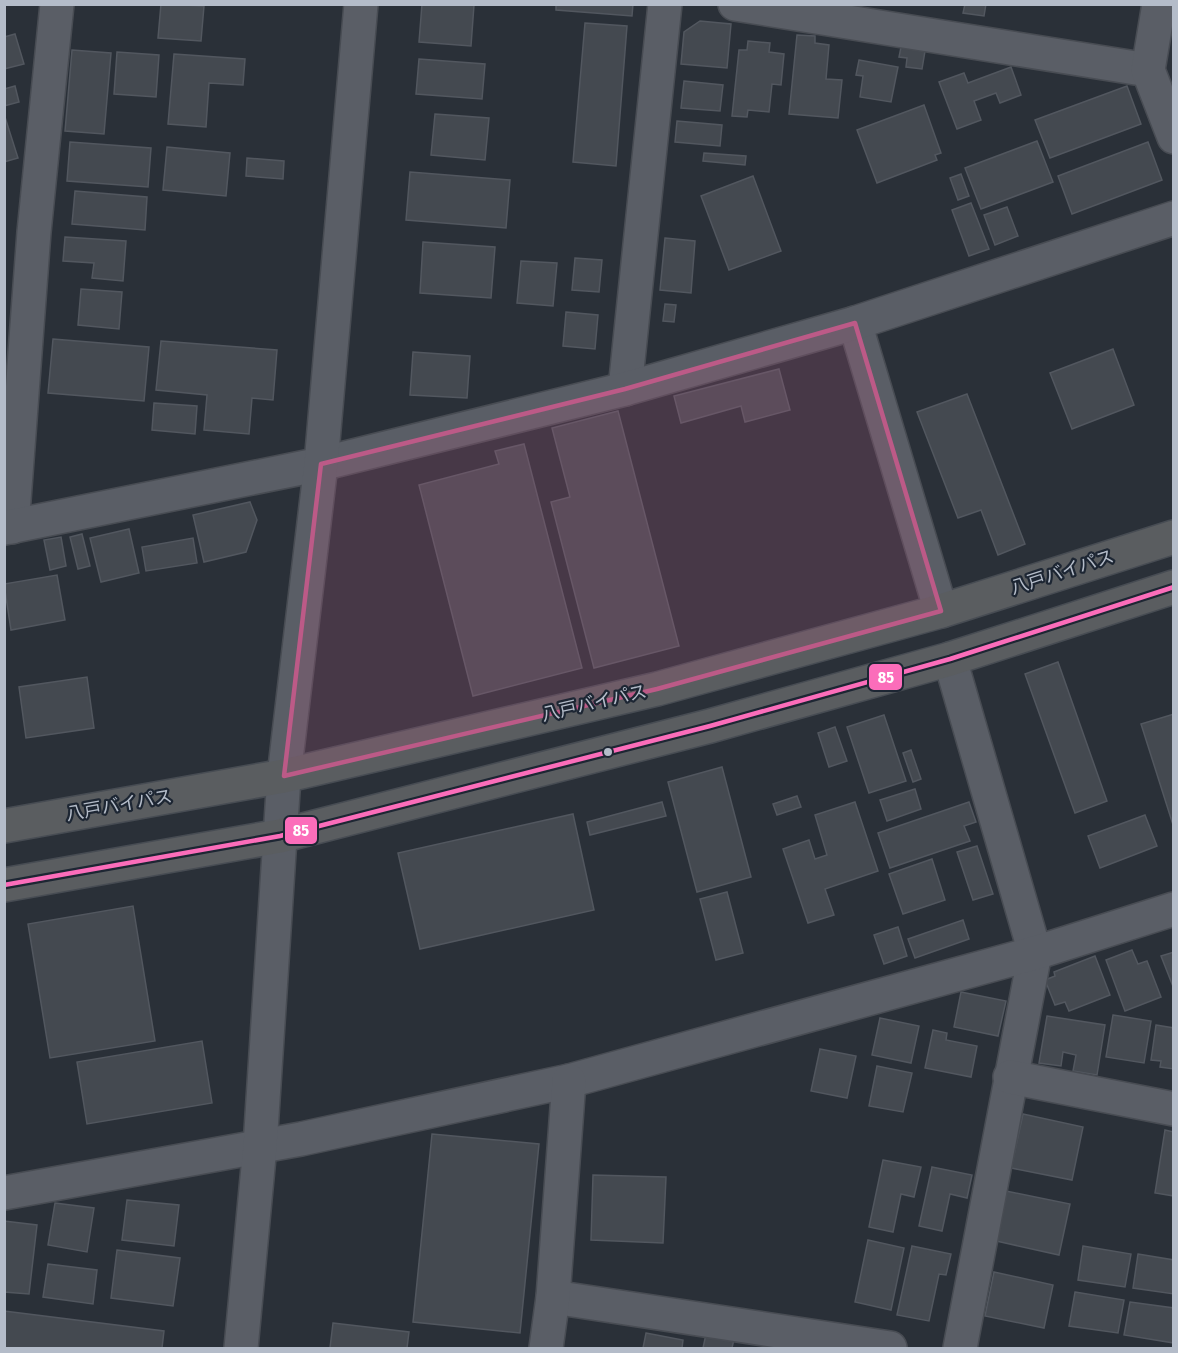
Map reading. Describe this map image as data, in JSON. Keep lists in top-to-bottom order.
{
  "streets": {
    "highway": ["八戸バイパス"]
  },
  "lines": ["transit line 85"]
}
